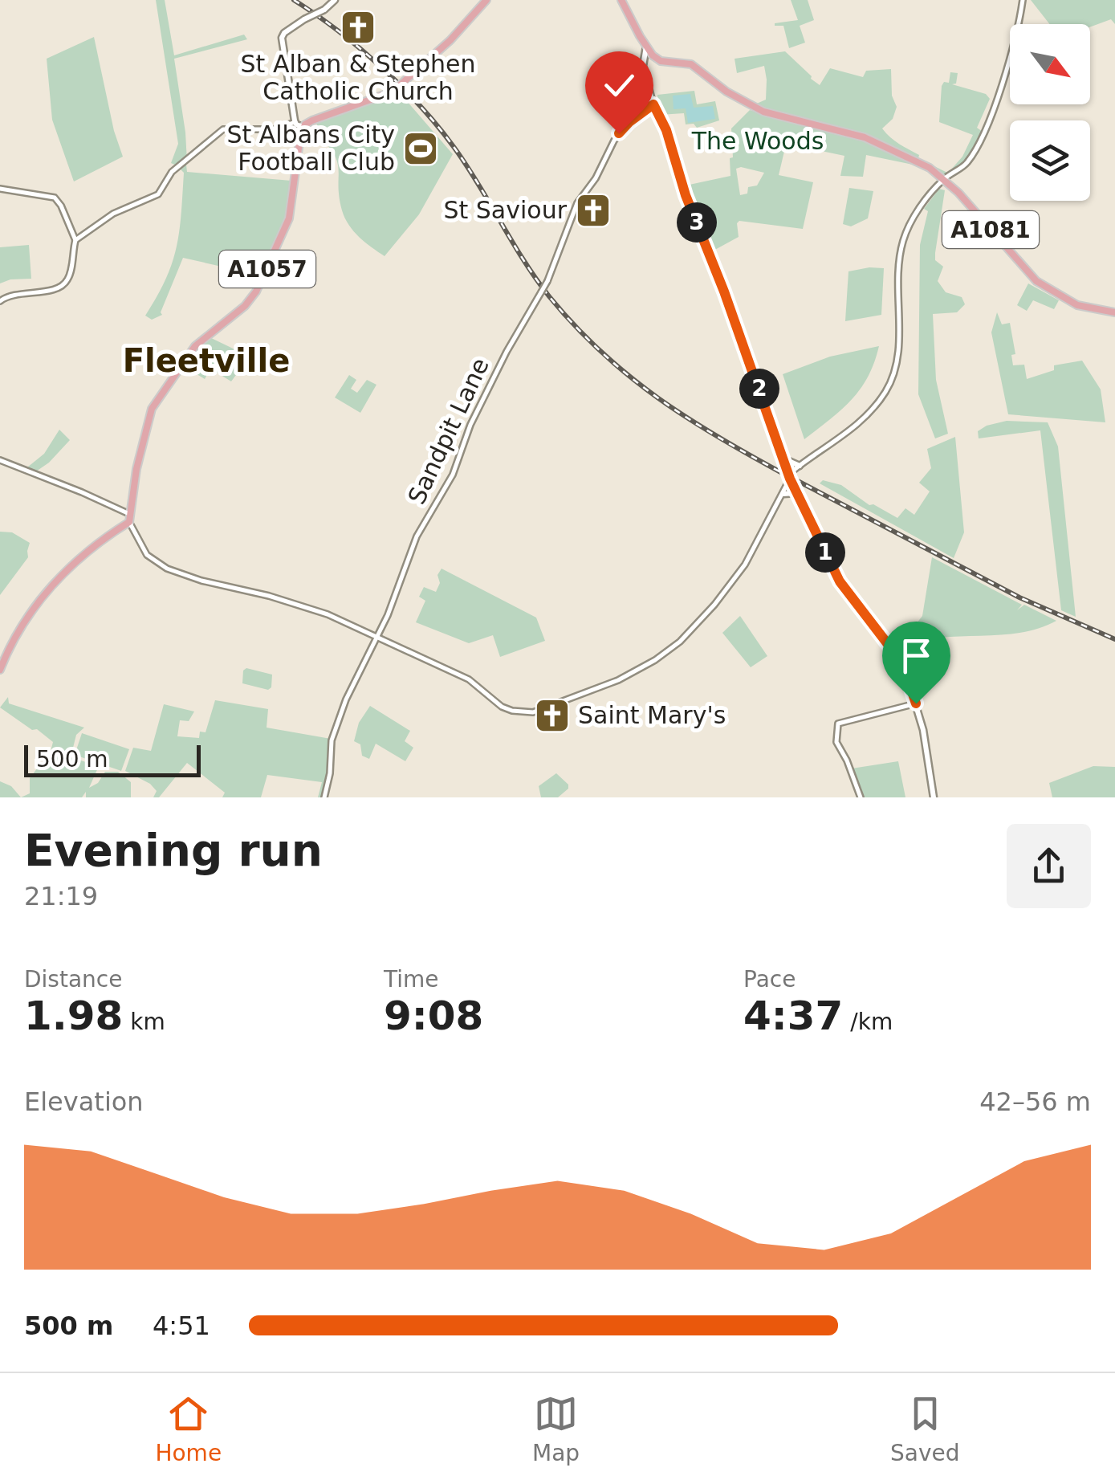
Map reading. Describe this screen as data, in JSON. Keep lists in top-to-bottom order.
{
  "streets": {
    "main road": ["A1081", "A1057"],
    "street": ["Sandpit Lane"]
  },
  "districts": ["Fleetville"],
  "parks": ["The Woods"],
  "places": {
    "church": ["St Alban & Stephen Catholic Church", "St Saviour", "Saint Mary's"],
    "sports": ["St Albans City Football Club"]
  },
  "scale_bar": "500 m",
  "north": "bottom right",
  "page": {
    "pins": ["3", "2", "1"],
    "scale": "500 m",
    "heading": ["Evening run", "21:19"],
    "stats": [
      ["Distance", "1.98 km"],
      ["Time", "9:08"],
      ["Pace", "4:37 /km"]
    ],
    "chart": ["Elevation", "42–56 m"],
    "list": [
      {
        "name": "500 m",
        "note": "4:51"
      }
    ],
    "tabs": ["Home", "Map", "Saved"]
  }
}
